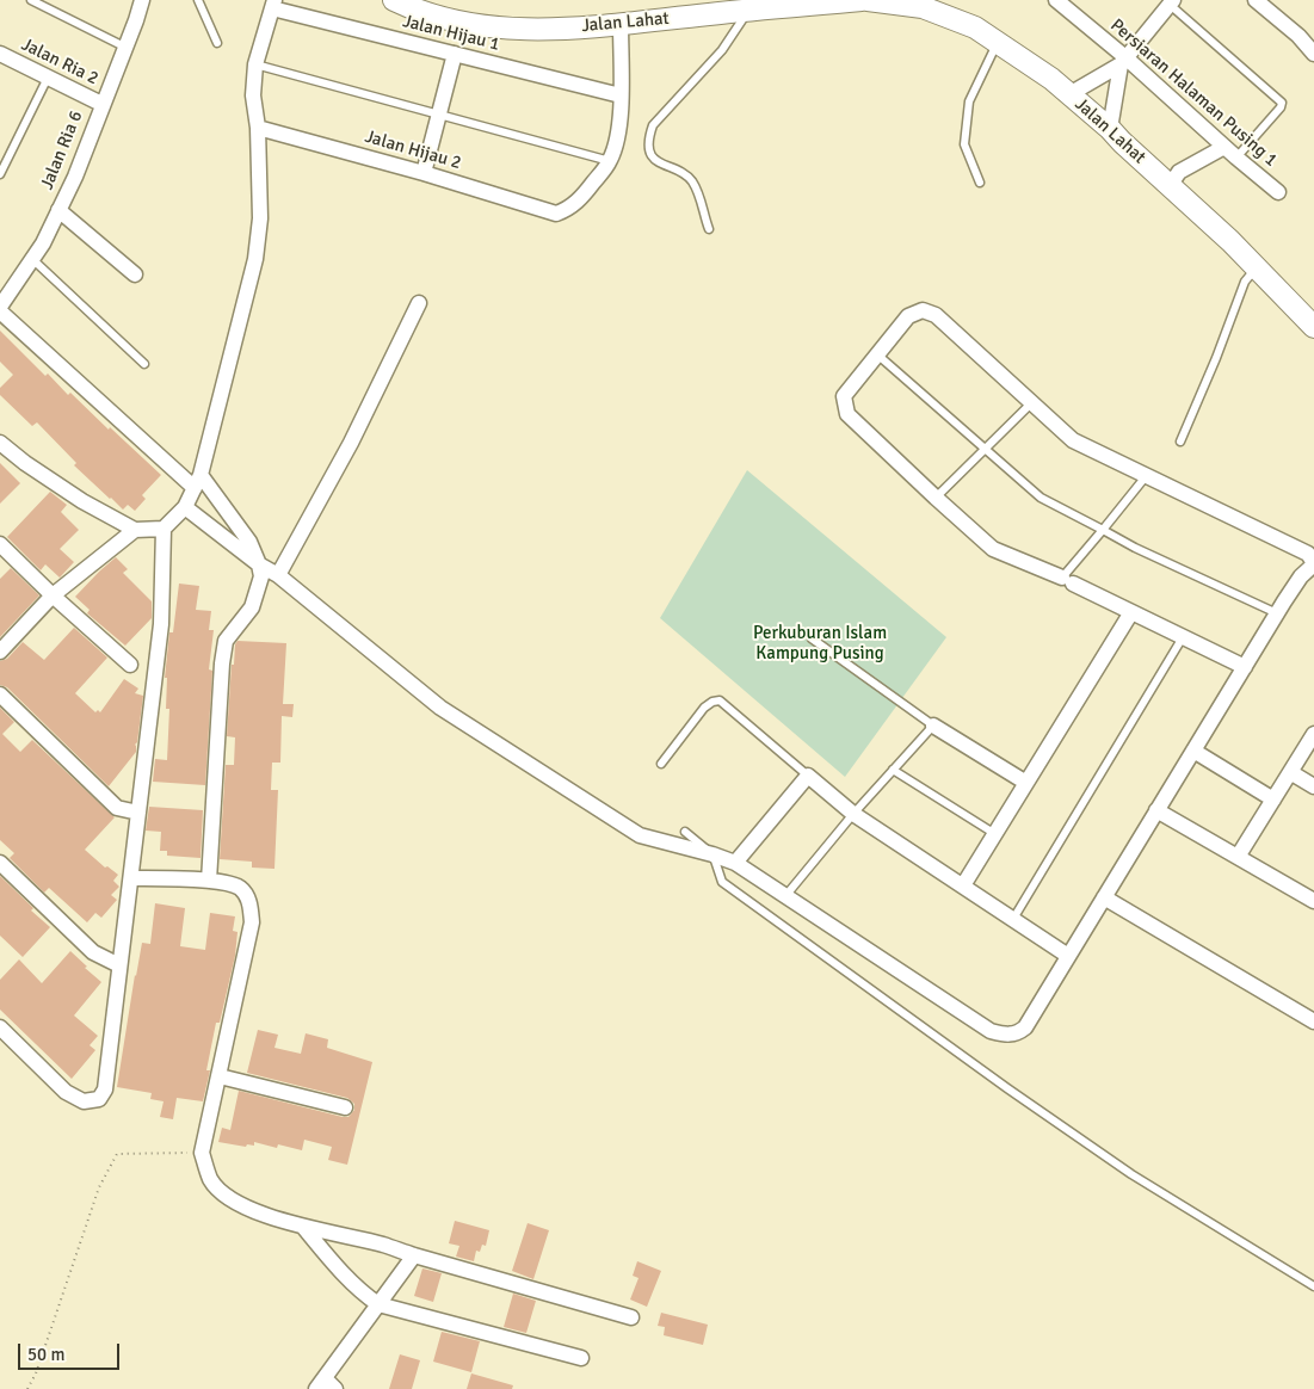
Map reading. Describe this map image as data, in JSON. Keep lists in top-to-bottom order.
{
  "streets": {
    "main road": ["Jalan Lahat"],
    "street": [
      "Jalan Hijau 1",
      "Jalan Ria 2",
      "Persiaran Halaman Pusing 1",
      "Jalan Ria 6",
      "Jalan Hijau 2"
    ]
  },
  "crossings": [
    ["Jalan Ria 2", "Jalan Ria 6"]
  ],
  "parks": ["Perkuburan Islam Kampung Pusing"],
  "scale_bar": "50 m"
}
